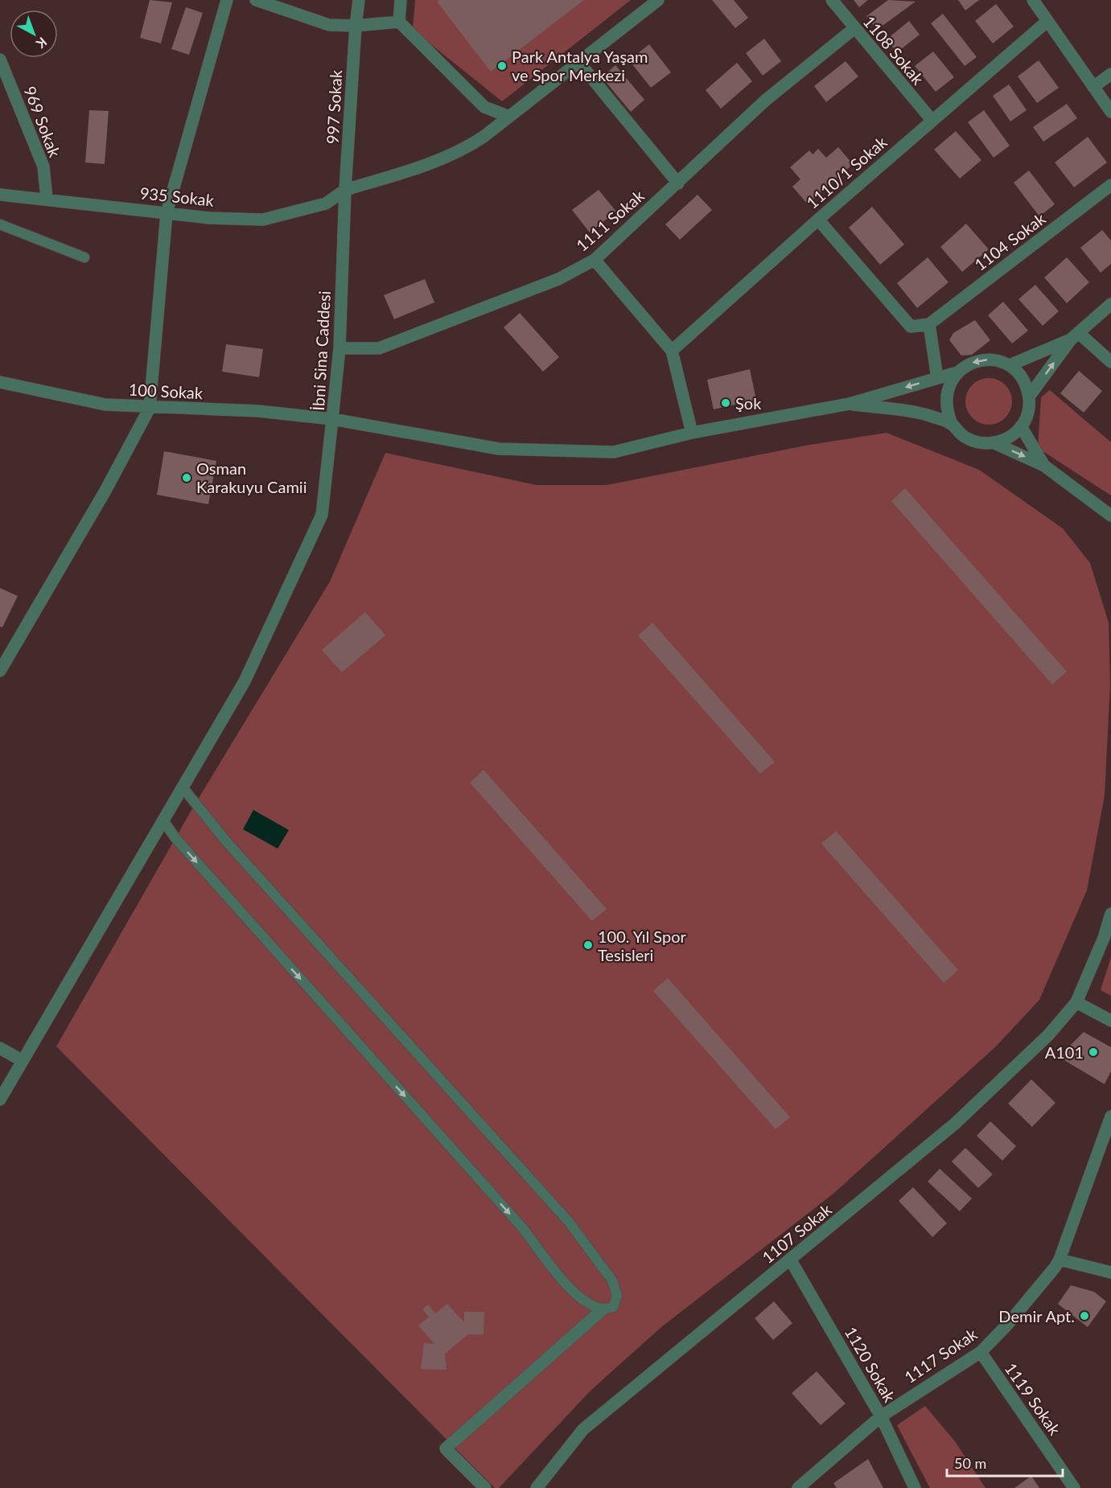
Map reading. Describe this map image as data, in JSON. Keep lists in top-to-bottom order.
{
  "streets": {
    "street": [
      "1108 Sokak",
      "997 Sokak",
      "969 Sokak",
      "1110/1 Sokak",
      "935 Sokak",
      "1111 Sokak",
      "1104 Sokak",
      "İbni Sina Caddesi",
      "100 Sokak",
      "1107 Sokak",
      "1117 Sokak",
      "1120 Sokak",
      "1119 Sokak"
    ]
  },
  "crossings": [
    ["1108 Sokak", "1110/1 Sokak"],
    ["1108 Sokak", "1111 Sokak"],
    ["997 Sokak", "935 Sokak"],
    ["997 Sokak", "İbni Sina Caddesi"],
    ["969 Sokak", "935 Sokak"],
    ["935 Sokak", "İbni Sina Caddesi"],
    ["1111 Sokak", "İbni Sina Caddesi"],
    ["İbni Sina Caddesi", "100 Sokak"],
    ["1107 Sokak", "1120 Sokak"],
    ["1117 Sokak", "1120 Sokak"],
    ["1117 Sokak", "1119 Sokak"]
  ],
  "places": [
    "Park Antalya Yaşam ve Spor Merkezi",
    "Şok",
    "Osman Karakuyu Camii",
    "100. Yıl Spor Tesisleri",
    "A101",
    "Demir Apt."
  ],
  "scale_bar": "50 m",
  "north": "bottom right"
}
